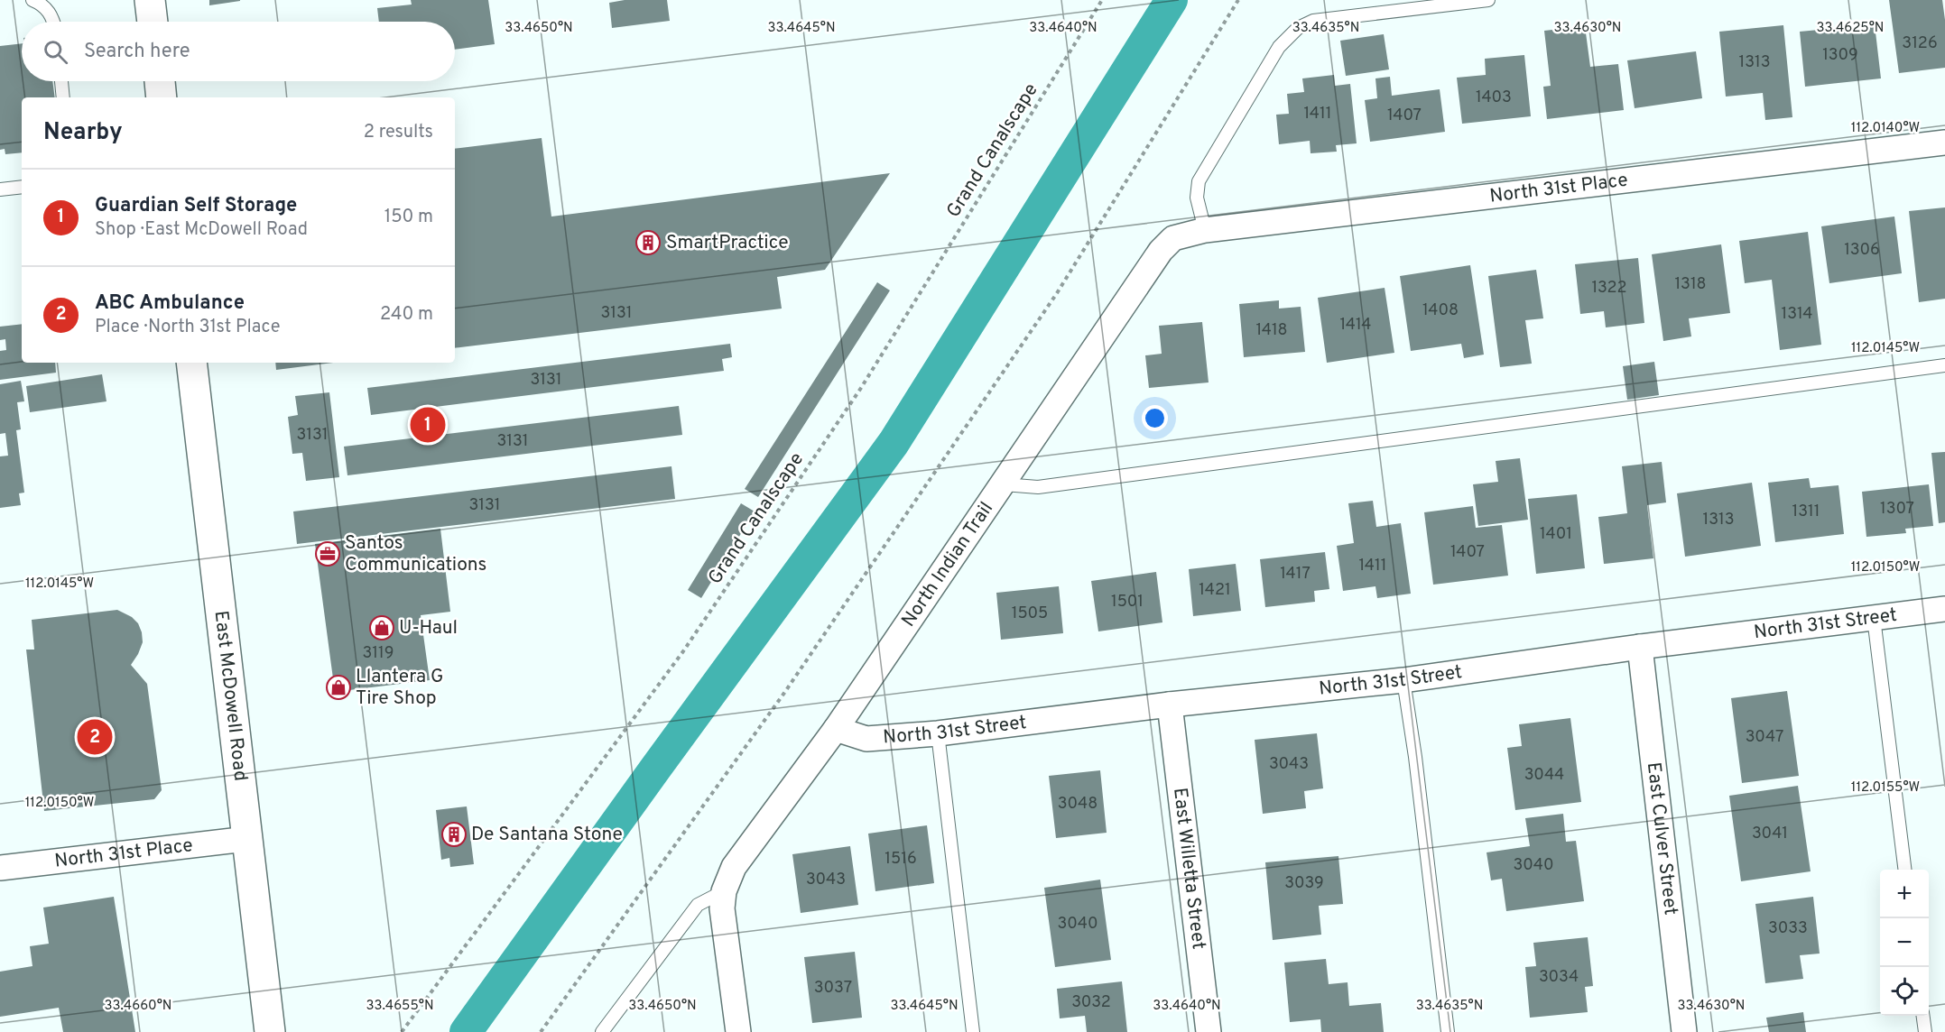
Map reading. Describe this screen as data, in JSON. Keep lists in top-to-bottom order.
{
  "streets": {
    "main road": ["East McDowell Road"],
    "street": [
      "North 31st Place",
      "North Indian Trail",
      "North 31st Street",
      "East Culver Street",
      "East Willetta Street"
    ],
    "path": ["Grand Canalscape"]
  },
  "crossings": [
    ["North 31st Place", "North Indian Trail"],
    ["North 31st Place", "East McDowell Road"],
    ["North Indian Trail", "North 31st Street"],
    ["North 31st Street", "East Culver Street"],
    ["North 31st Street", "East Willetta Street"]
  ],
  "places": {
    "building": ["SmartPractice", "De Santana Stone"],
    "office": ["Santos Communications"],
    "shop": ["U-Haul", "Llantera G Tire Shop"]
  },
  "house_numbers": [
    "3126",
    "1309",
    "1313",
    "1403",
    "1411",
    "1407",
    "1306",
    "1318",
    "1322",
    "1408",
    "3131",
    "1314",
    "1414",
    "1418",
    "3131",
    "3131",
    "3131",
    "3131",
    "1307",
    "1311",
    "1313",
    "1401",
    "1407",
    "1411",
    "1417",
    "1421",
    "1501",
    "1505",
    "3119",
    "3047",
    "3043",
    "3044",
    "3048",
    "3041",
    "1516",
    "3040",
    "3043",
    "3039",
    "3040",
    "3033",
    "3034",
    "3037",
    "3032"
  ],
  "page": {
    "search": "Search here",
    "heading": ["Nearby", "2 results"],
    "list": [
      {
        "mark": "1",
        "name": "Guardian Self Storage",
        "note": "Shop · East McDowell Road",
        "value": "150 m"
      },
      {
        "mark": "2",
        "name": "ABC Ambulance",
        "note": "Place · North 31st Place",
        "value": "240 m"
      }
    ],
    "pins": ["1", "2"],
    "map_buttons": ["+", "−"]
  },
  "coordinates": [
    "33.4650°N",
    "33.4645°N",
    "33.4640°N",
    "33.4635°N",
    "33.4630°N",
    "33.4625°N",
    "112.0140°W",
    "112.0145°W",
    "112.0150°W",
    "112.0155°W",
    "33.4660°N",
    "33.4655°N"
  ]
}
